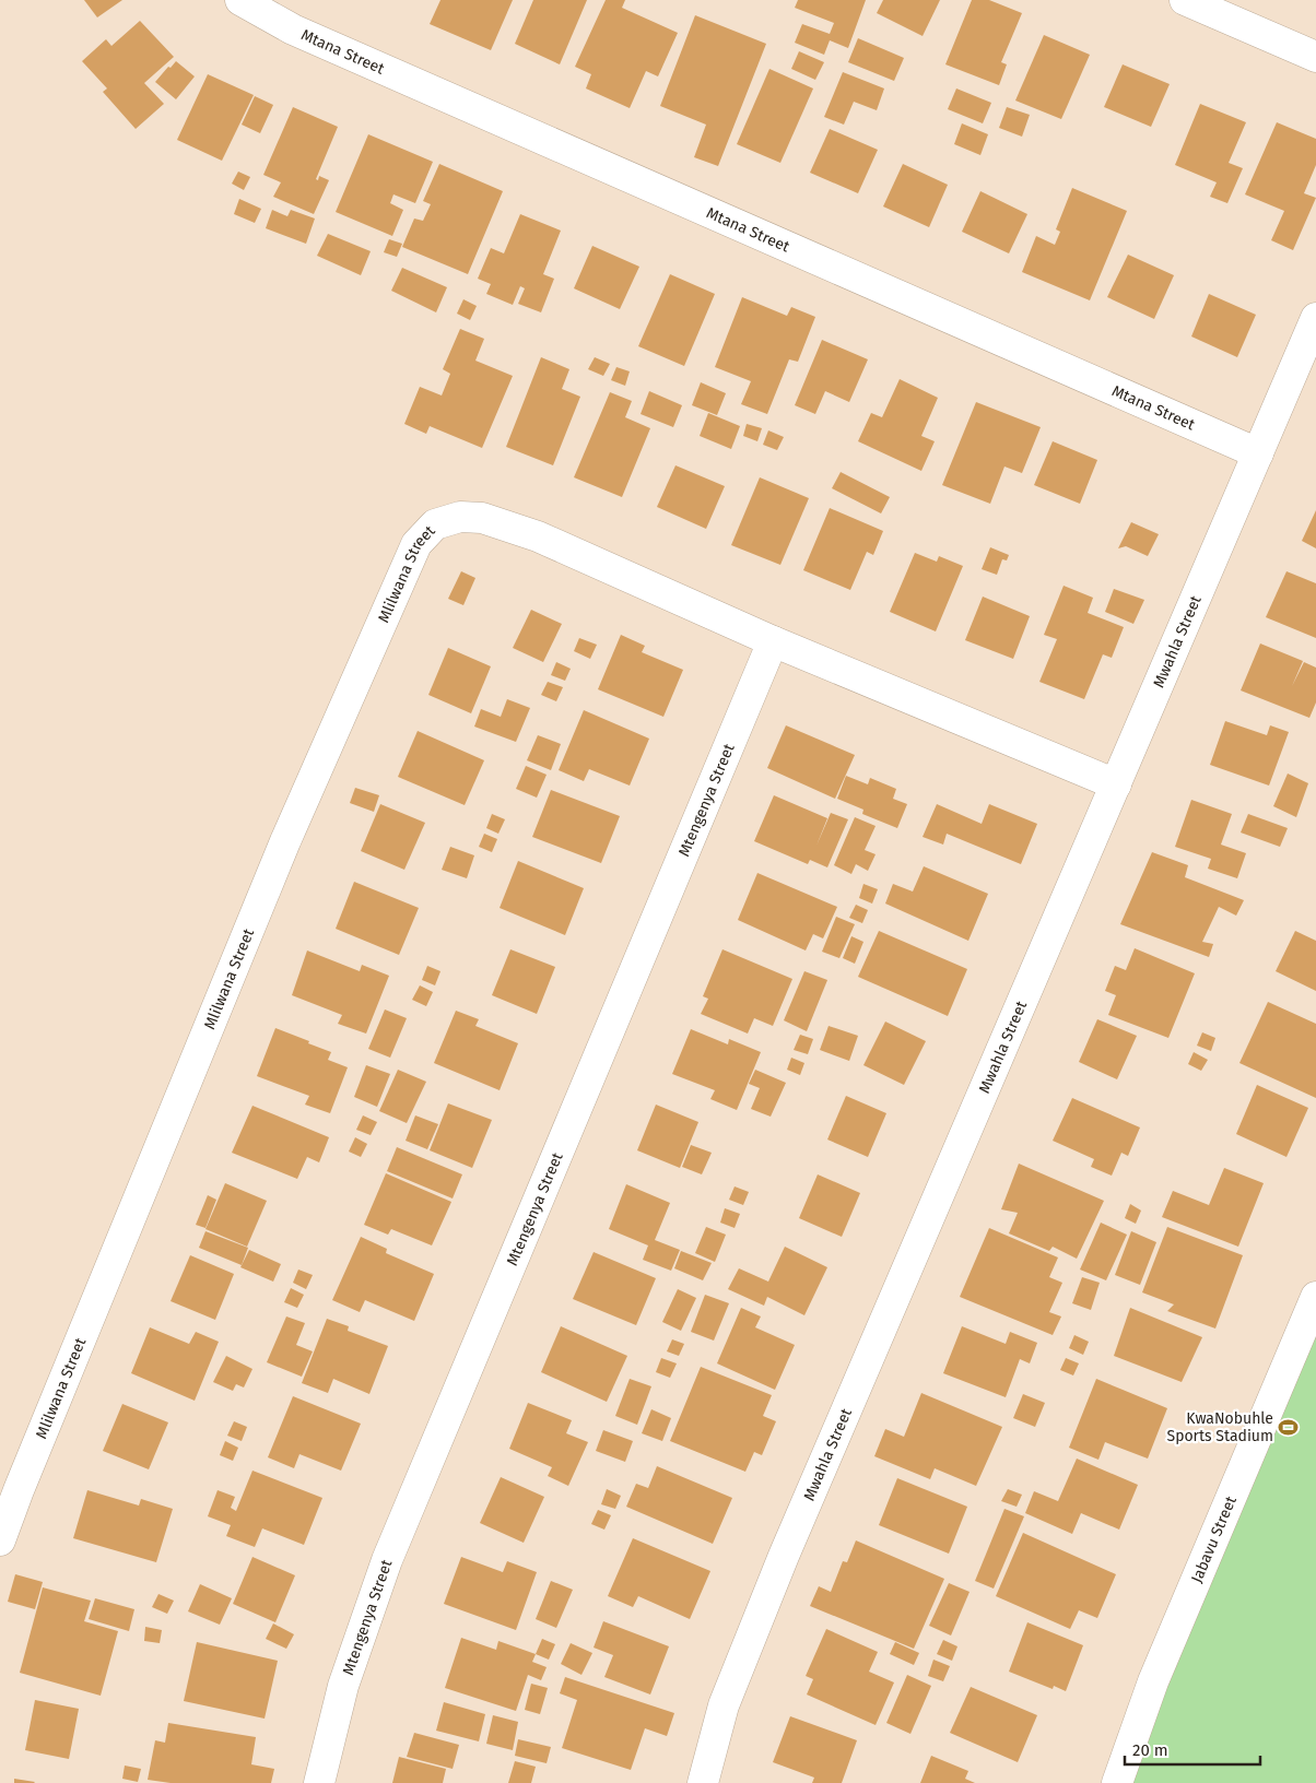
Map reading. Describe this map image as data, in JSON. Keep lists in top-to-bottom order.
{
  "streets": {
    "street": [
      "Mtana Street",
      "Mlilwana Street",
      "Mwahla Street",
      "Mtengenya Street",
      "Jabavu Street"
    ]
  },
  "crossings": [
    ["Mtana Street", "Mwahla Street"],
    ["Mlilwana Street", "Mwahla Street"],
    ["Mlilwana Street", "Mtengenya Street"]
  ],
  "places": {
    "sports": ["KwaNobuhle Sports Stadium"]
  },
  "scale_bar": "20 m"
}
